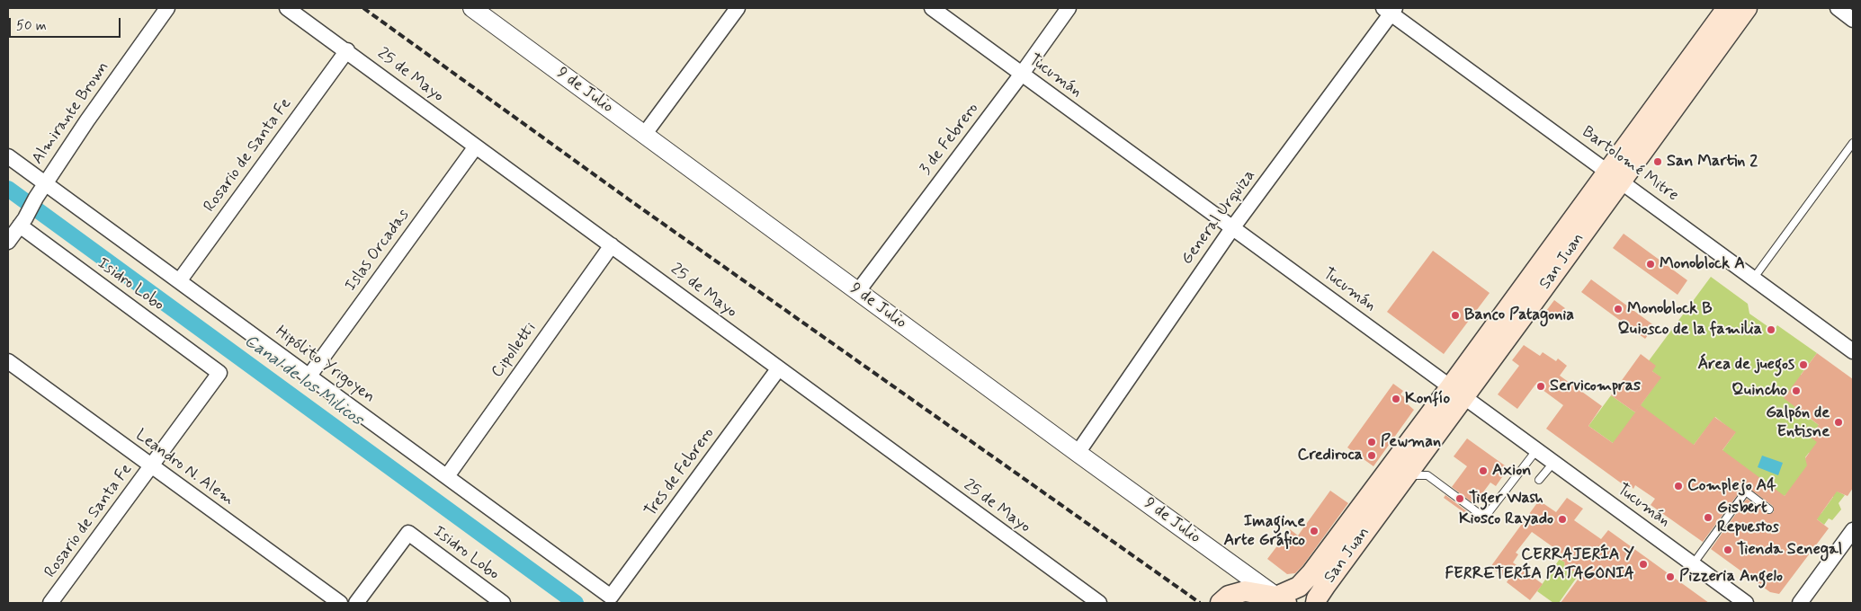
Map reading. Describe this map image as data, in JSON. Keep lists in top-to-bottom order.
{
  "streets": {
    "main road": ["San Juan"],
    "street": [
      "25 de Mayo",
      "Tucumán",
      "9 de Julio",
      "Almirante Brown",
      "3 de Febrero",
      "Rosario de Santa Fe",
      "Bartolomé Mitre",
      "General Urquiza",
      "Islas Orcadas",
      "Isidro Lobo",
      "Cipolletti",
      "Hipólito Yrigoyen",
      "Leandro N. Alem",
      "Tres de Febrero"
    ]
  },
  "crossings": [
    ["25 de Mayo", "Rosario de Santa Fe"],
    ["25 de Mayo", "Islas Orcadas"],
    ["25 de Mayo", "Cipolletti"],
    ["25 de Mayo", "Tres de Febrero"],
    ["Tucumán", "3 de Febrero"],
    ["Tucumán", "General Urquiza"],
    ["Tucumán", "San Juan"],
    ["9 de Julio", "3 de Febrero"],
    ["9 de Julio", "General Urquiza"],
    ["9 de Julio", "San Juan"],
    ["Almirante Brown", "Isidro Lobo"],
    ["Almirante Brown", "Hipólito Yrigoyen"],
    ["Rosario de Santa Fe", "Isidro Lobo"],
    ["Rosario de Santa Fe", "Hipólito Yrigoyen"],
    ["Rosario de Santa Fe", "Leandro N. Alem"],
    ["Bartolomé Mitre", "General Urquiza"],
    ["Bartolomé Mitre", "San Juan"],
    ["Islas Orcadas", "Hipólito Yrigoyen"],
    ["Cipolletti", "Hipólito Yrigoyen"],
    ["Hipólito Yrigoyen", "Tres de Febrero"]
  ],
  "water": ["Canal de los Milicos"],
  "places": [
    "San Martin 2",
    "Monoblock A",
    "Monoblock B",
    "Banco Patagonia",
    "Quiosco de la familia",
    "Área de juegos",
    "Servicompras",
    "Quincho",
    "Konfío",
    "Galpón de Entisne",
    "Pewman",
    "Crediroca",
    "Axion",
    "Complejo A4",
    "Tiger Wash",
    "Gisbert Repuestos",
    "Kiosco Rayado",
    "Imagine Arte Gráfico",
    "Tienda Senegal",
    "CERRAJERÍA Y FERRETERÍA PATAGONIA",
    "Pizzeria Angelo"
  ],
  "scale_bar": "50 m"
}
